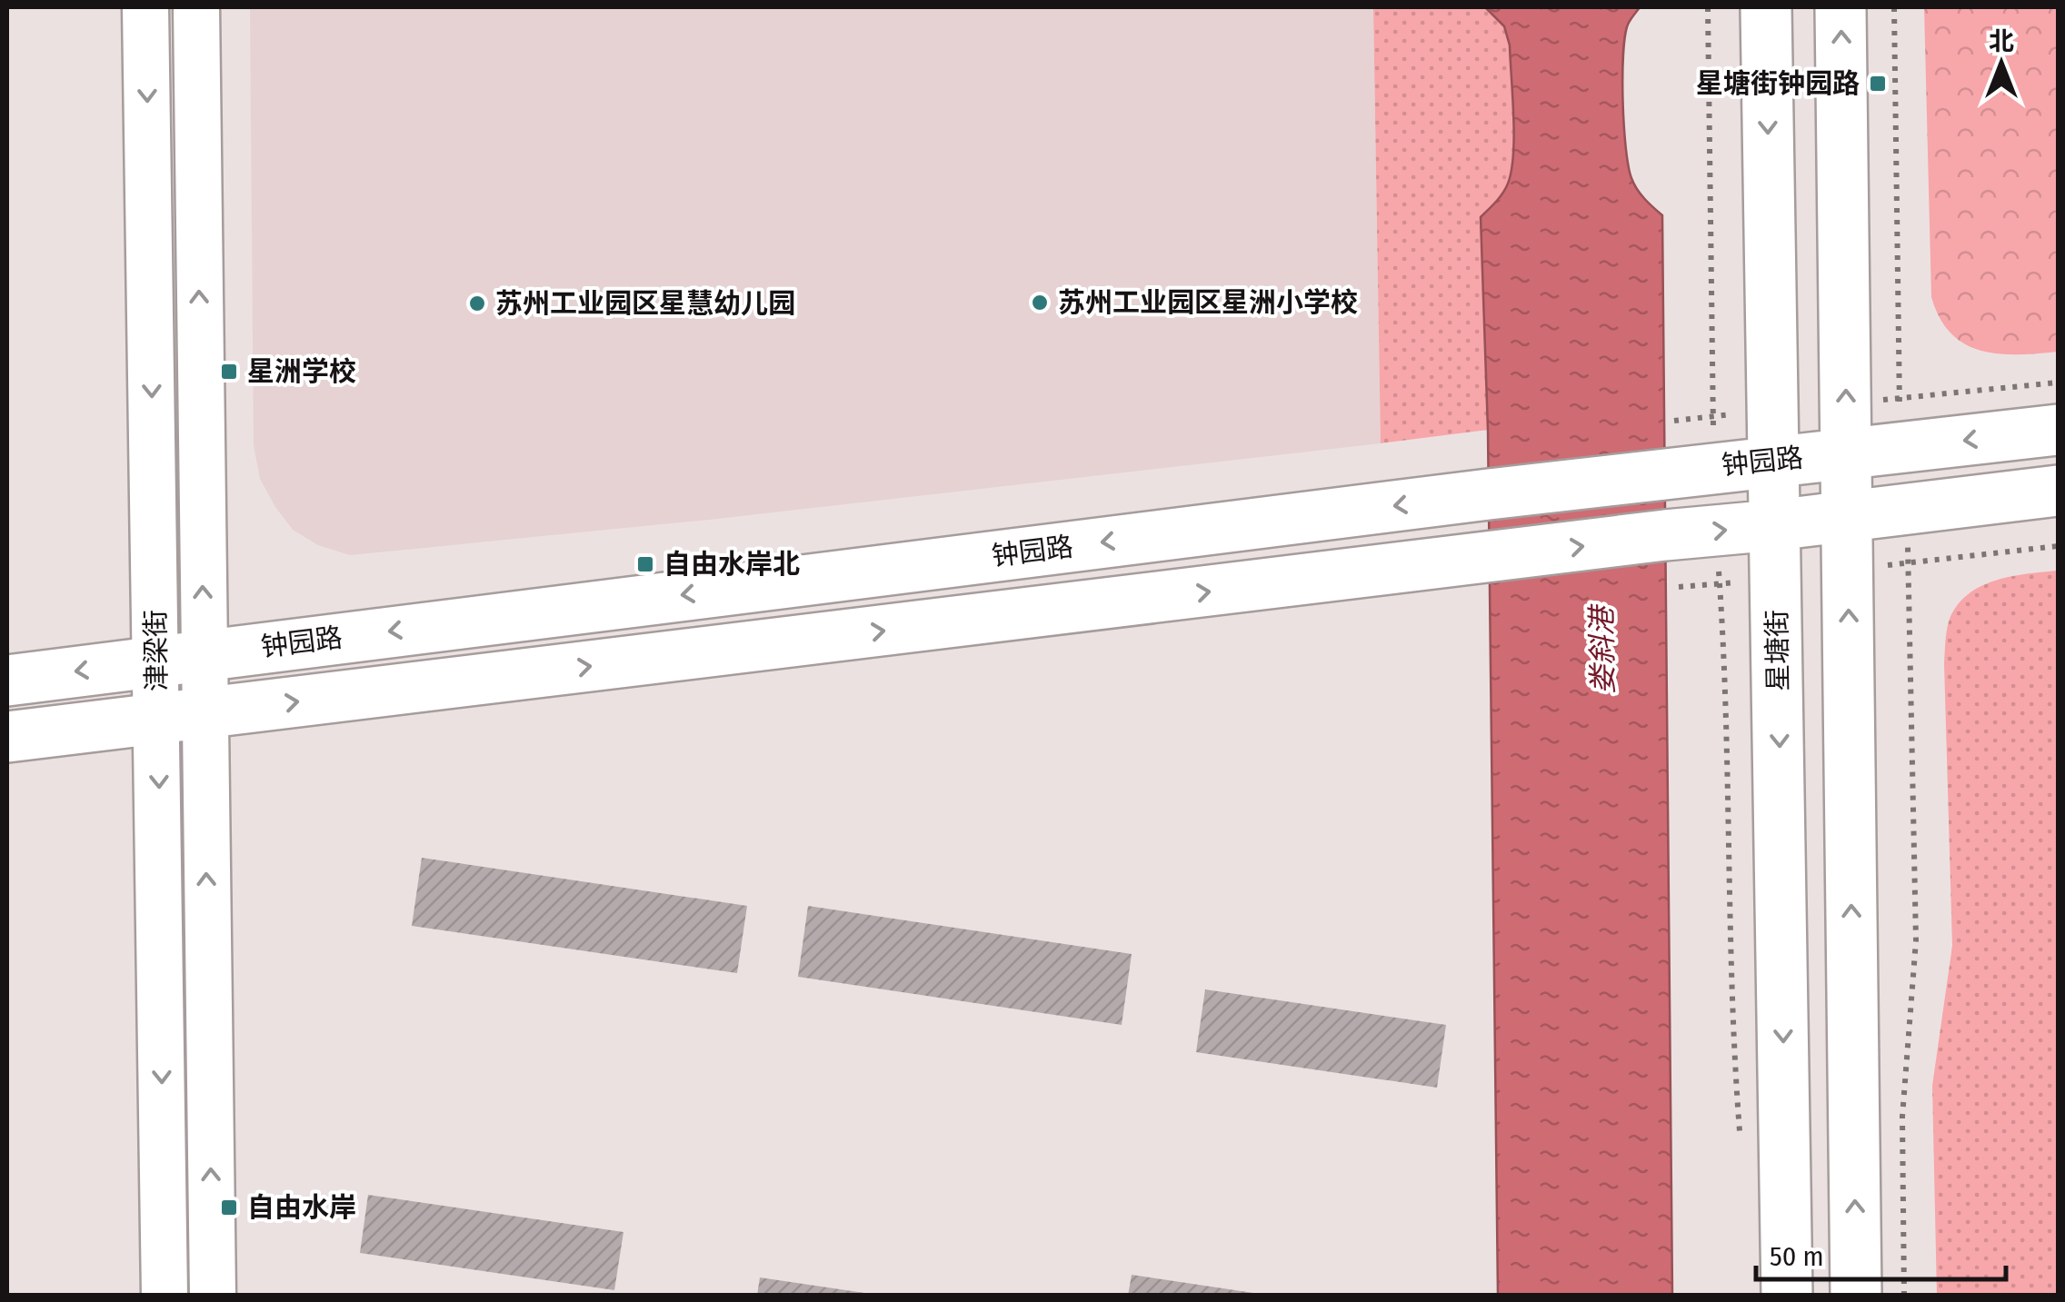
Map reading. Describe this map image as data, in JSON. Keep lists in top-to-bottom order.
{
  "streets": {
    "main road": ["钟园路", "津梁街", "星塘街"]
  },
  "crossings": [
    ["钟园路", "津梁街"],
    ["钟园路", "星塘街"]
  ],
  "water": ["娄斜港"],
  "places": {
    "transit": [
      "星塘街钟园路",
      "星洲学校",
      "自由水岸北",
      "自由水岸"
    ],
    "other": ["苏州工业园区星洲小学校", "苏州工业园区星慧幼儿园"]
  },
  "scale_bar": "50 m",
  "north": "top"
}
